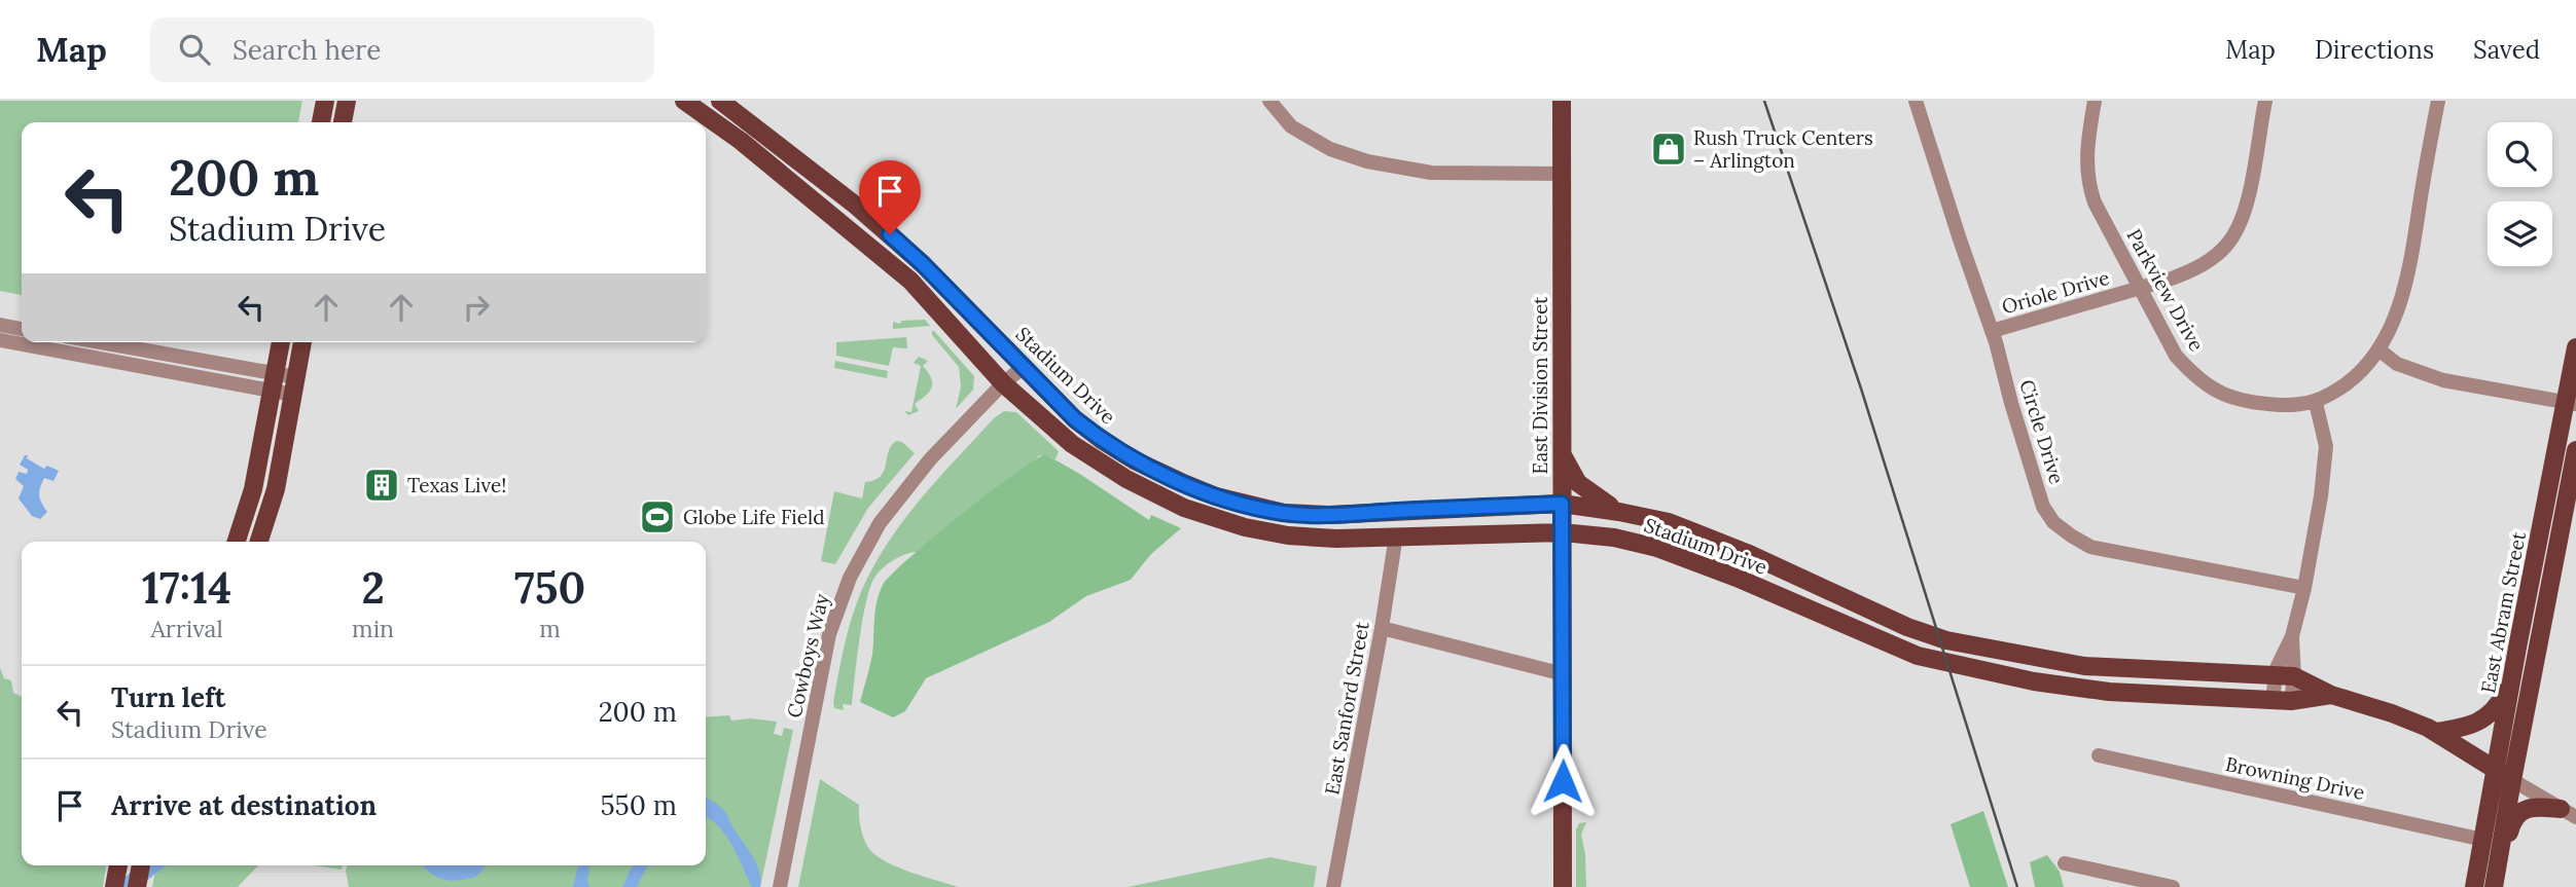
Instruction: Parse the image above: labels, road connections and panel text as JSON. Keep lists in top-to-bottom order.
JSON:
{
  "streets": {
    "main road": ["Stadium Drive", "East Division Street", "East Abram Street"],
    "street": [
      "Parkview Drive",
      "Oriole Drive",
      "Circle Drive",
      "Cowboys Way",
      "East Sanford Street",
      "Browning Drive"
    ]
  },
  "crossings": [
    ["Parkview Drive", "Oriole Drive"],
    ["Oriole Drive", "Circle Drive"],
    ["Stadium Drive", "East Division Street"],
    ["Stadium Drive", "East Abram Street"],
    ["Stadium Drive", "Cowboys Way"],
    ["Stadium Drive", "East Sanford Street"],
    ["East Abram Street", "Browning Drive"]
  ],
  "places": {
    "shop": ["Rush Truck Centers – Arlington"],
    "building": ["Texas Live!"],
    "sports": ["Globe Life Field"]
  },
  "page": {
    "header": "Map",
    "search": "Search here",
    "nav": ["Map", "Directions", "Saved"],
    "turn": ["200 m", "Stadium Drive"],
    "eta": [
      "17:14",
      "Arrival",
      "2",
      "min",
      "750",
      "m"
    ],
    "list": [
      {
        "name": "Turn left",
        "note": "Stadium Drive",
        "value": "200 m"
      },
      {
        "name": "Arrive at destination",
        "value": "550 m"
      }
    ]
  }
}
